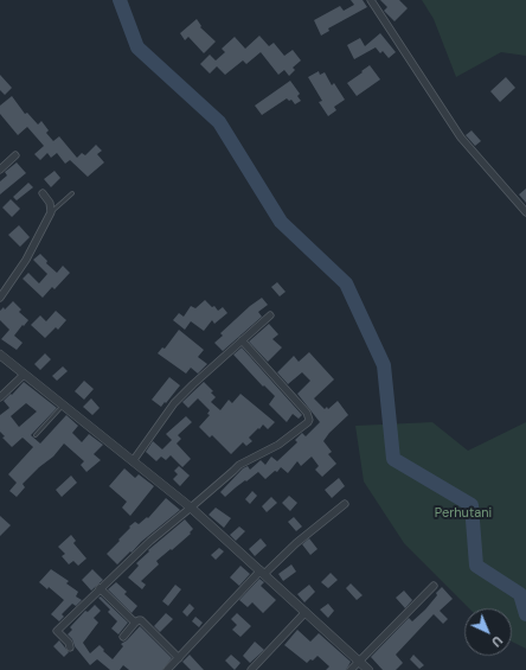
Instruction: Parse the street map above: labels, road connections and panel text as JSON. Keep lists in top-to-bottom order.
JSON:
{
  "parks": ["Perhutani"],
  "north": "bottom right"
}
